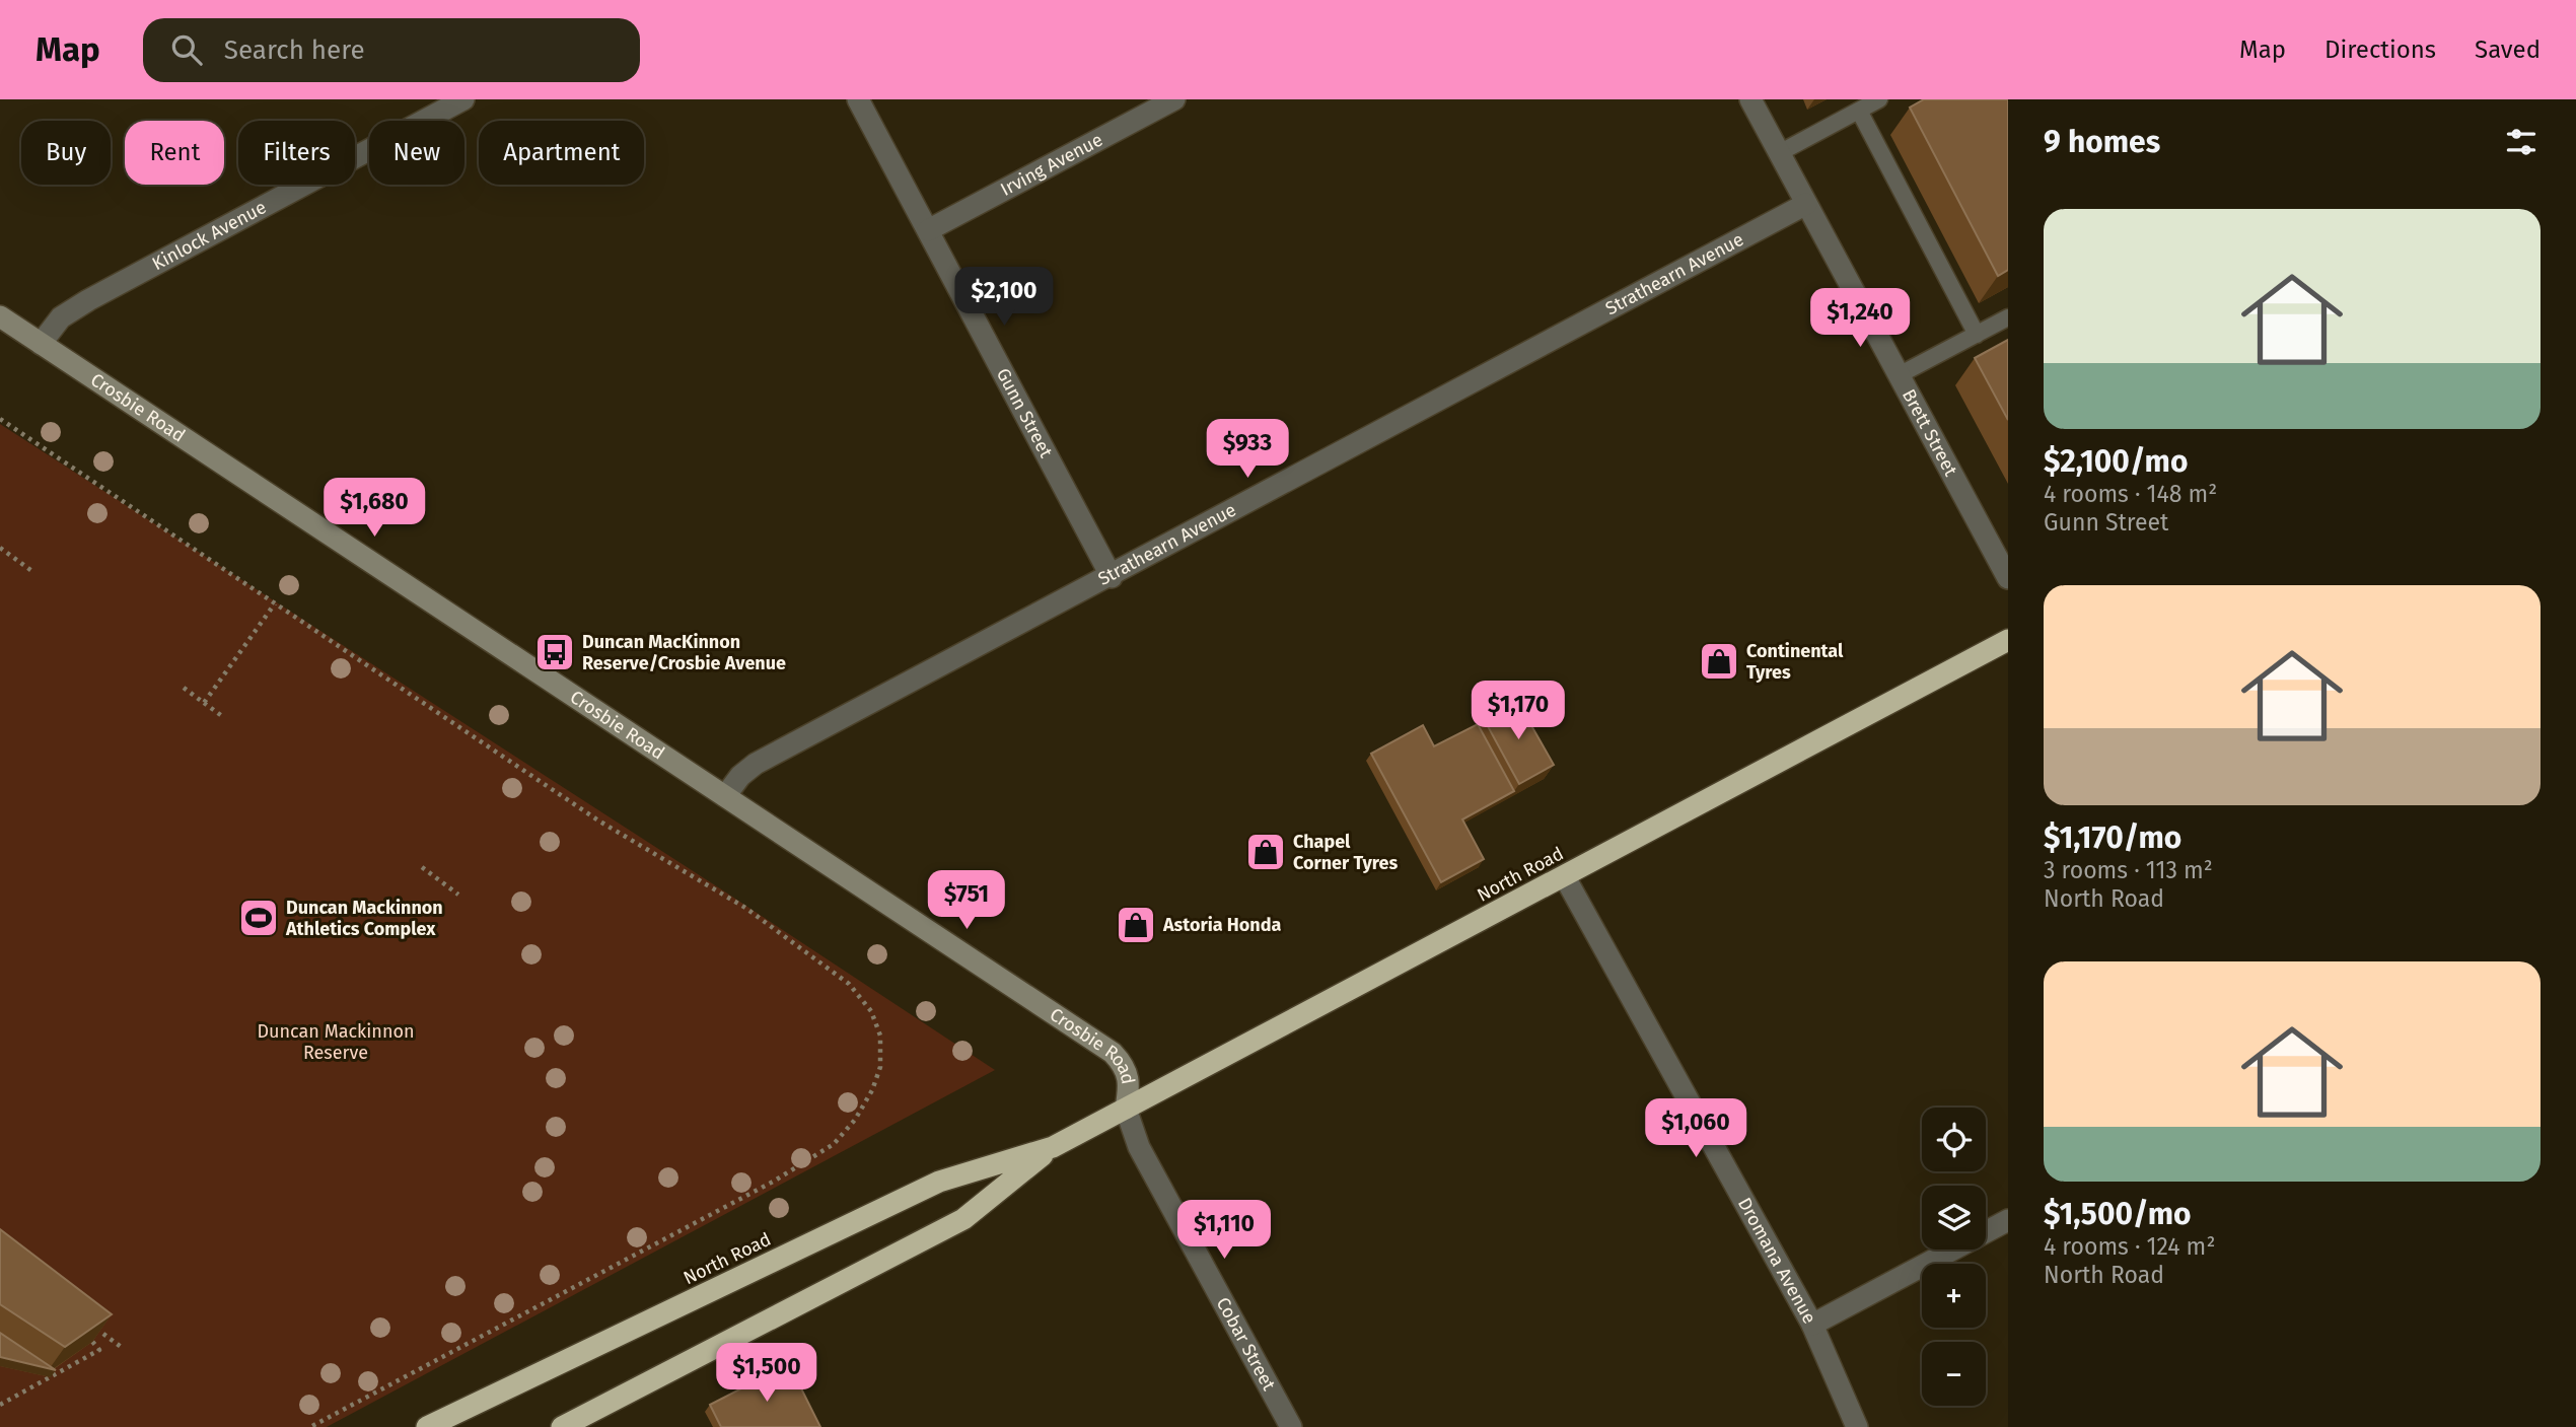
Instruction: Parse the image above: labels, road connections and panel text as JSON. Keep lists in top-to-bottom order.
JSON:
{
  "streets": {
    "highway": ["North Road"],
    "street": [
      "Irving Avenue",
      "Kinlock Avenue",
      "Strathearn Avenue",
      "Crosbie Road",
      "Gunn Street",
      "Brett Street",
      "Dromana Avenue",
      "Cobar Street"
    ]
  },
  "crossings": [
    ["Irving Avenue", "Gunn Street"],
    ["Kinlock Avenue", "Crosbie Road"],
    ["Strathearn Avenue", "Crosbie Road"],
    ["Strathearn Avenue", "Gunn Street"],
    ["Strathearn Avenue", "Brett Street"],
    ["Crosbie Road", "North Road"],
    ["Crosbie Road", "Cobar Street"],
    ["North Road", "Dromana Avenue"],
    ["North Road", "Cobar Street"]
  ],
  "parks": ["Duncan Mackinnon Reserve"],
  "places": {
    "bus stop": ["Duncan MacKinnon Reserve/Crosbie Avenue"],
    "shop": ["Continental Tyres", "Chapel Corner Tyres", "Astoria Honda"],
    "sports": ["Duncan Mackinnon Athletics Complex"]
  },
  "page": {
    "header": "Map",
    "search": "Search here",
    "nav": ["Map", "Directions", "Saved"],
    "heading": "9 homes",
    "chip": [
      "Buy",
      "Rent",
      "Filters",
      "New",
      "Apartment"
    ],
    "list": [
      {
        "name": "$2,100/mo",
        "note": "4 rooms · 148 m² · Gunn Street"
      },
      {
        "name": "$1,170/mo",
        "note": "3 rooms · 113 m² · North Road"
      },
      {
        "name": "$1,500/mo",
        "note": "4 rooms · 124 m² · North Road"
      }
    ],
    "price": [
      "$2,100",
      "$1,240",
      "$933",
      "$1,680",
      "$1,170",
      "$751",
      "$1,060",
      "$1,110",
      "$1,500"
    ],
    "map_buttons": ["+", "−"]
  }
}
